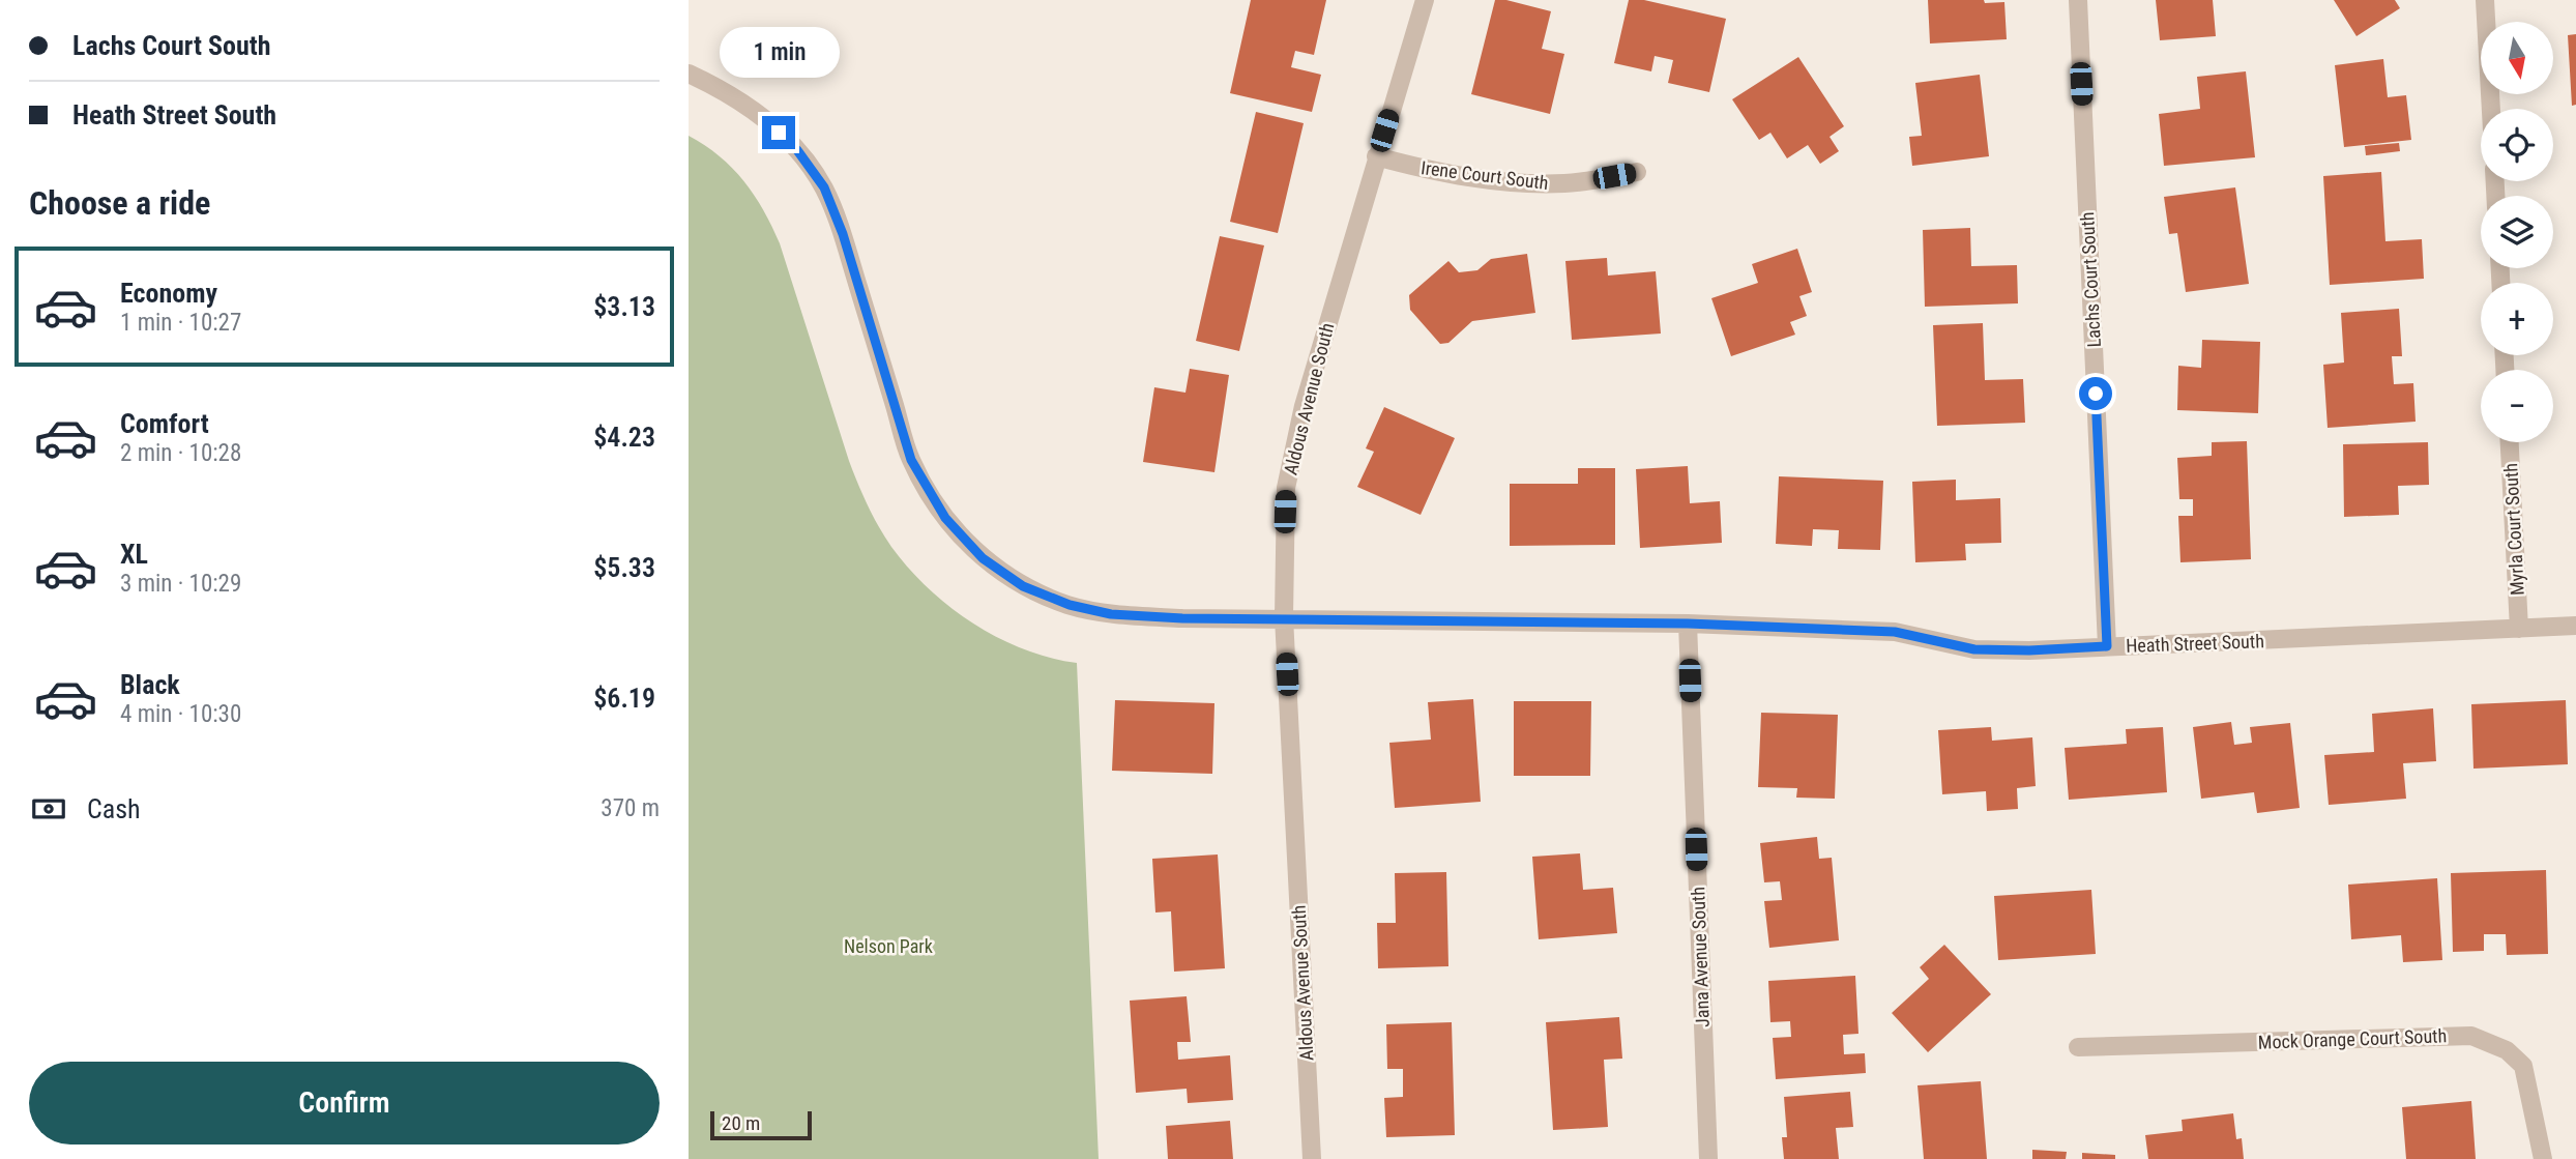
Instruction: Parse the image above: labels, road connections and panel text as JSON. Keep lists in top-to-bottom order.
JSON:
{
  "streets": {
    "street": [
      "Irene Court South",
      "Lachs Court South",
      "Aldous Avenue South",
      "Myrla Court South",
      "Heath Street South",
      "Jana Avenue South",
      "Mock Orange Court South"
    ]
  },
  "crossings": [
    ["Irene Court South", "Aldous Avenue South"],
    ["Lachs Court South", "Heath Street South"],
    ["Aldous Avenue South", "Heath Street South"],
    ["Myrla Court South", "Heath Street South"],
    ["Heath Street South", "Jana Avenue South"]
  ],
  "parks": ["Nelson Park"],
  "scale_bar": "20 m",
  "north": "bottom",
  "page": {
    "banner": ["Lachs Court South", "Heath Street South"],
    "map_buttons": ["+", "−"],
    "bubble": "1 min",
    "heading": "Choose a ride",
    "list": [
      {
        "name": "Economy",
        "note": "1 min · 10:27",
        "value": "$3.13"
      },
      {
        "name": "Comfort",
        "note": "2 min · 10:28",
        "value": "$4.23"
      },
      {
        "name": "XL",
        "note": "3 min · 10:29",
        "value": "$5.33"
      },
      {
        "name": "Black",
        "note": "4 min · 10:30",
        "value": "$6.19"
      }
    ],
    "pay": ["Cash", "370 m"],
    "buttons": "Confirm",
    "scale": "20 m"
  }
}
